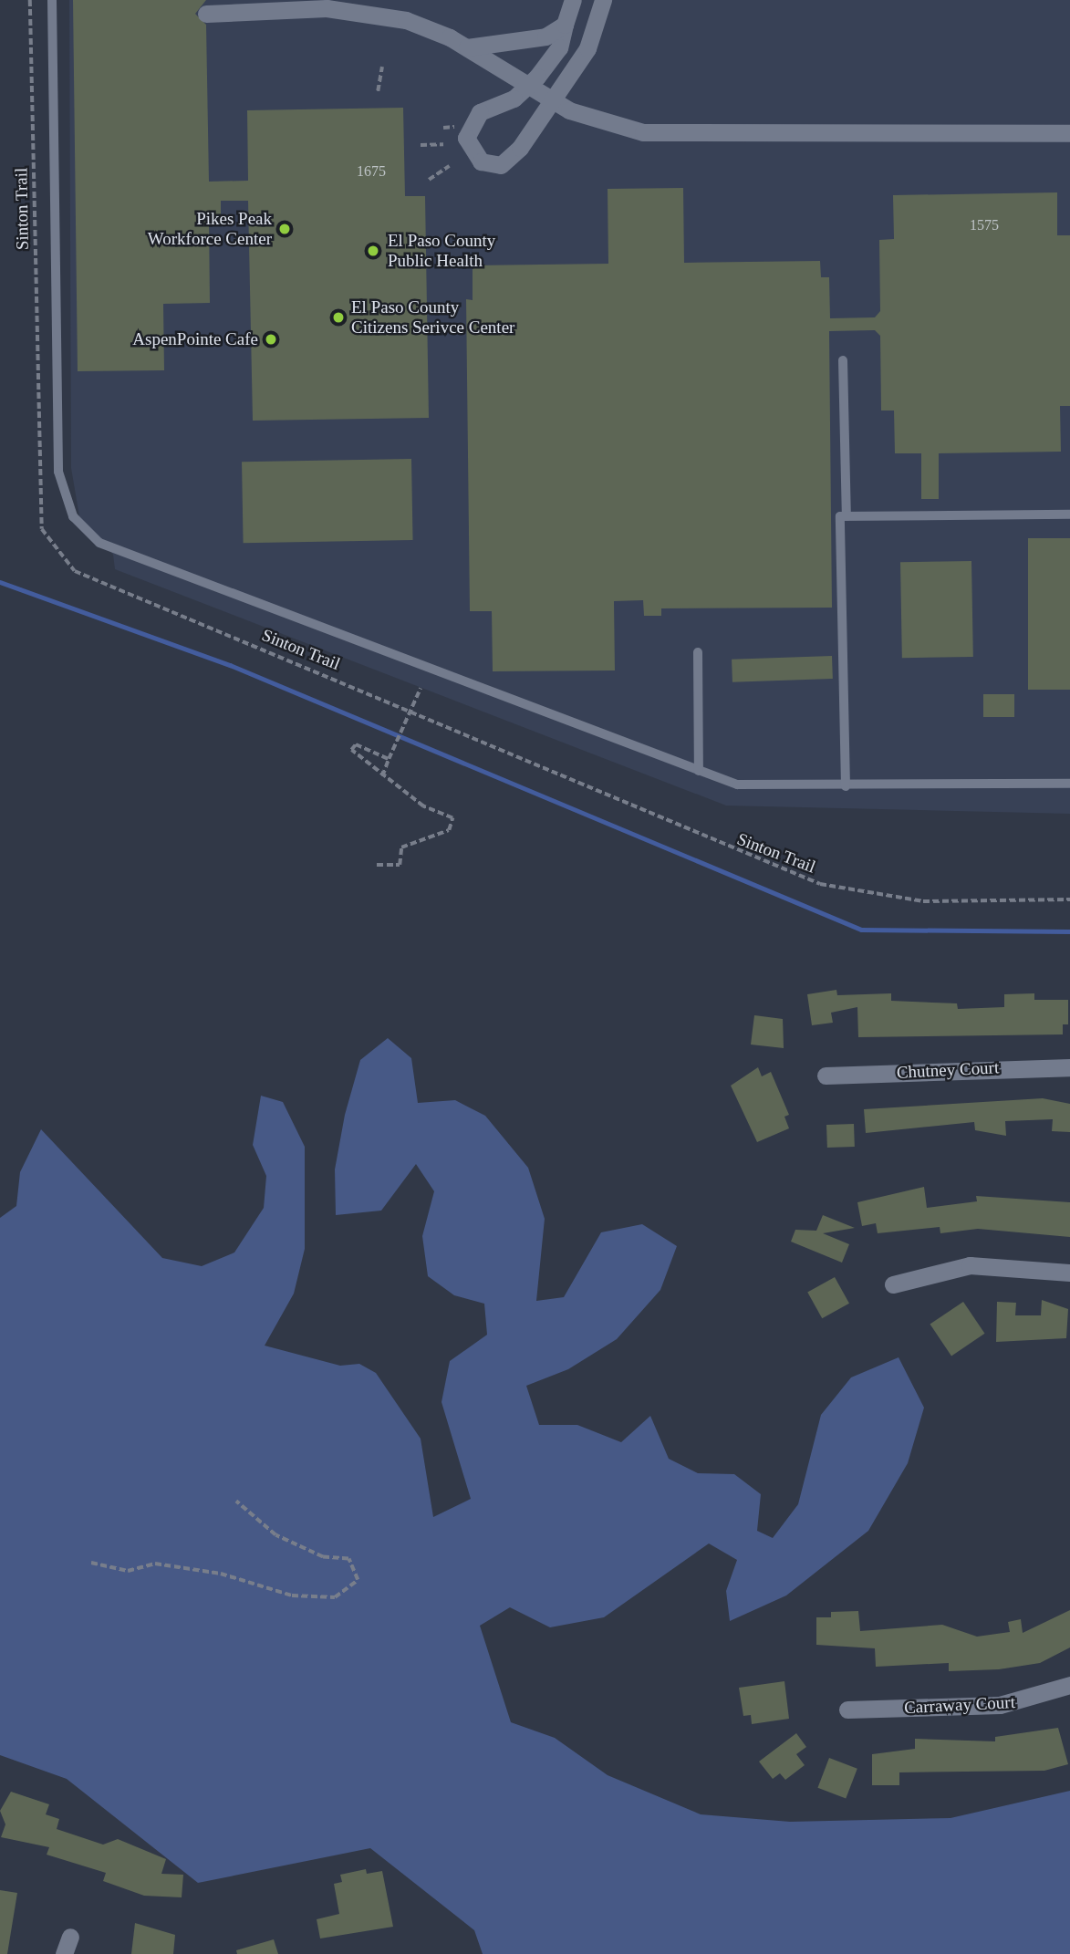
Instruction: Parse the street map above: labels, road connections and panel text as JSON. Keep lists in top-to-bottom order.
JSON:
{
  "streets": {
    "street": ["Chutney Court", "Carraway Court"],
    "path": ["Sinton Trail"]
  },
  "places": [
    "Pikes Peak Workforce Center",
    "El Paso County Public Health",
    "El Paso County Citizens Serivce Center",
    "AspenPointe Cafe"
  ],
  "house_numbers": ["1675", "1575"]
}
